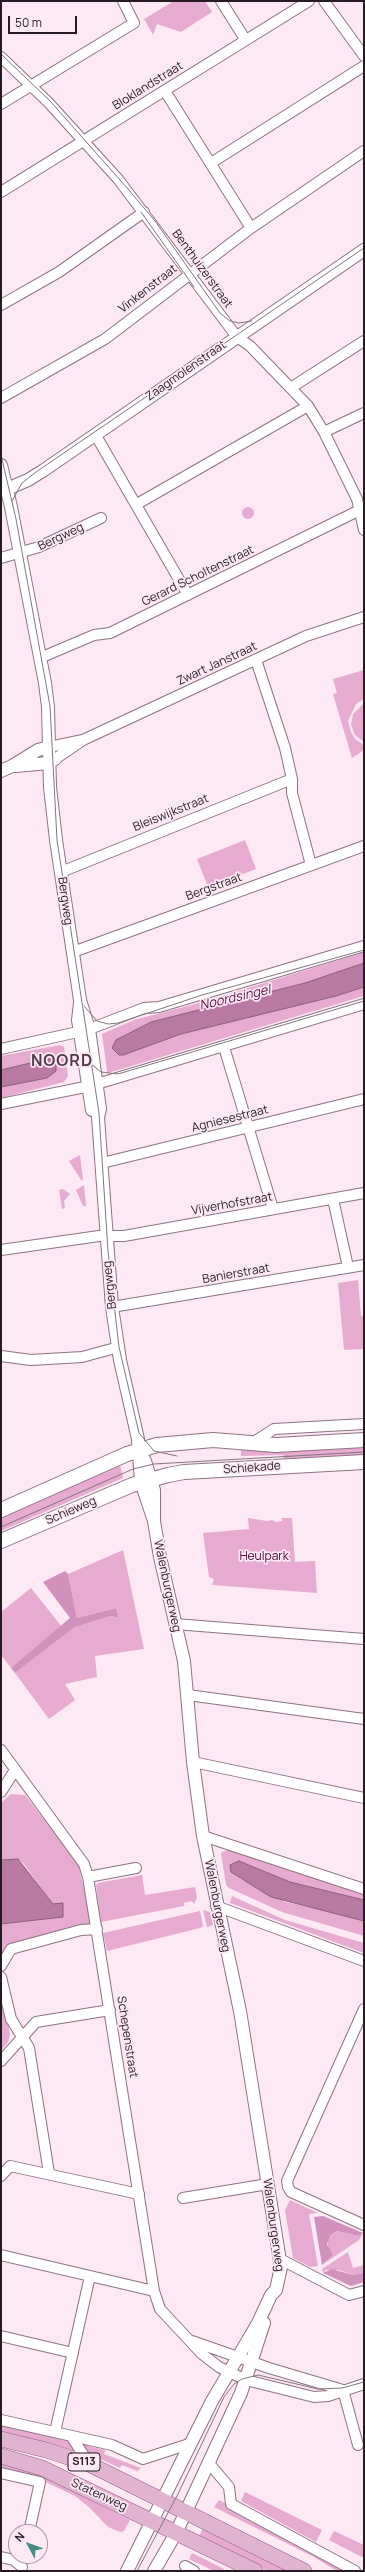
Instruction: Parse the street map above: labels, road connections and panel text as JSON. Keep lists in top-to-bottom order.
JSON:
{
  "streets": {
    "main road": [
      "Schiekade",
      "Schieweg",
      "S113",
      "Statenweg"
    ],
    "street": [
      "Bloklandstraat",
      "Benthuizerstraat",
      "Vinkenstraat",
      "Zaagmolenstraat",
      "Bergweg",
      "Gerard Scholtenstraat",
      "Zwart Janstraat",
      "Bleiswijkstraat",
      "Bergstraat",
      "Agniesestraat",
      "Vijverhofstraat",
      "Banierstraat",
      "Walenburgerweg",
      "Schepenstraat"
    ]
  },
  "crossings": [
    ["Bloklandstraat", "Benthuizerstraat"],
    ["Benthuizerstraat", "Vinkenstraat"],
    ["Benthuizerstraat", "Zaagmolenstraat"],
    ["Benthuizerstraat", "Gerard Scholtenstraat"],
    ["Zaagmolenstraat", "Bergweg"],
    ["Bergweg", "Gerard Scholtenstraat"],
    ["Bergweg", "Zwart Janstraat"],
    ["Bergweg", "Bleiswijkstraat"],
    ["Bergweg", "Bergstraat"],
    ["Bergweg", "Agniesestraat"],
    ["Bergweg", "Vijverhofstraat"],
    ["Bergweg", "Banierstraat"],
    ["Bergweg", "Schiekade"],
    ["Bergweg", "Schieweg"],
    ["Bergweg", "Walenburgerweg"],
    ["Schiekade", "Schieweg"],
    ["Schiekade", "Walenburgerweg"],
    ["Schieweg", "Walenburgerweg"],
    ["Walenburgerweg", "Schepenstraat"],
    ["Walenburgerweg", "S113"],
    ["Walenburgerweg", "Statenweg"],
    ["S113", "Statenweg"]
  ],
  "districts": ["NOORD"],
  "water": ["Noordsingel"],
  "parks": ["Heulpark"],
  "scale_bar": "50 m",
  "north": "top left"
}
